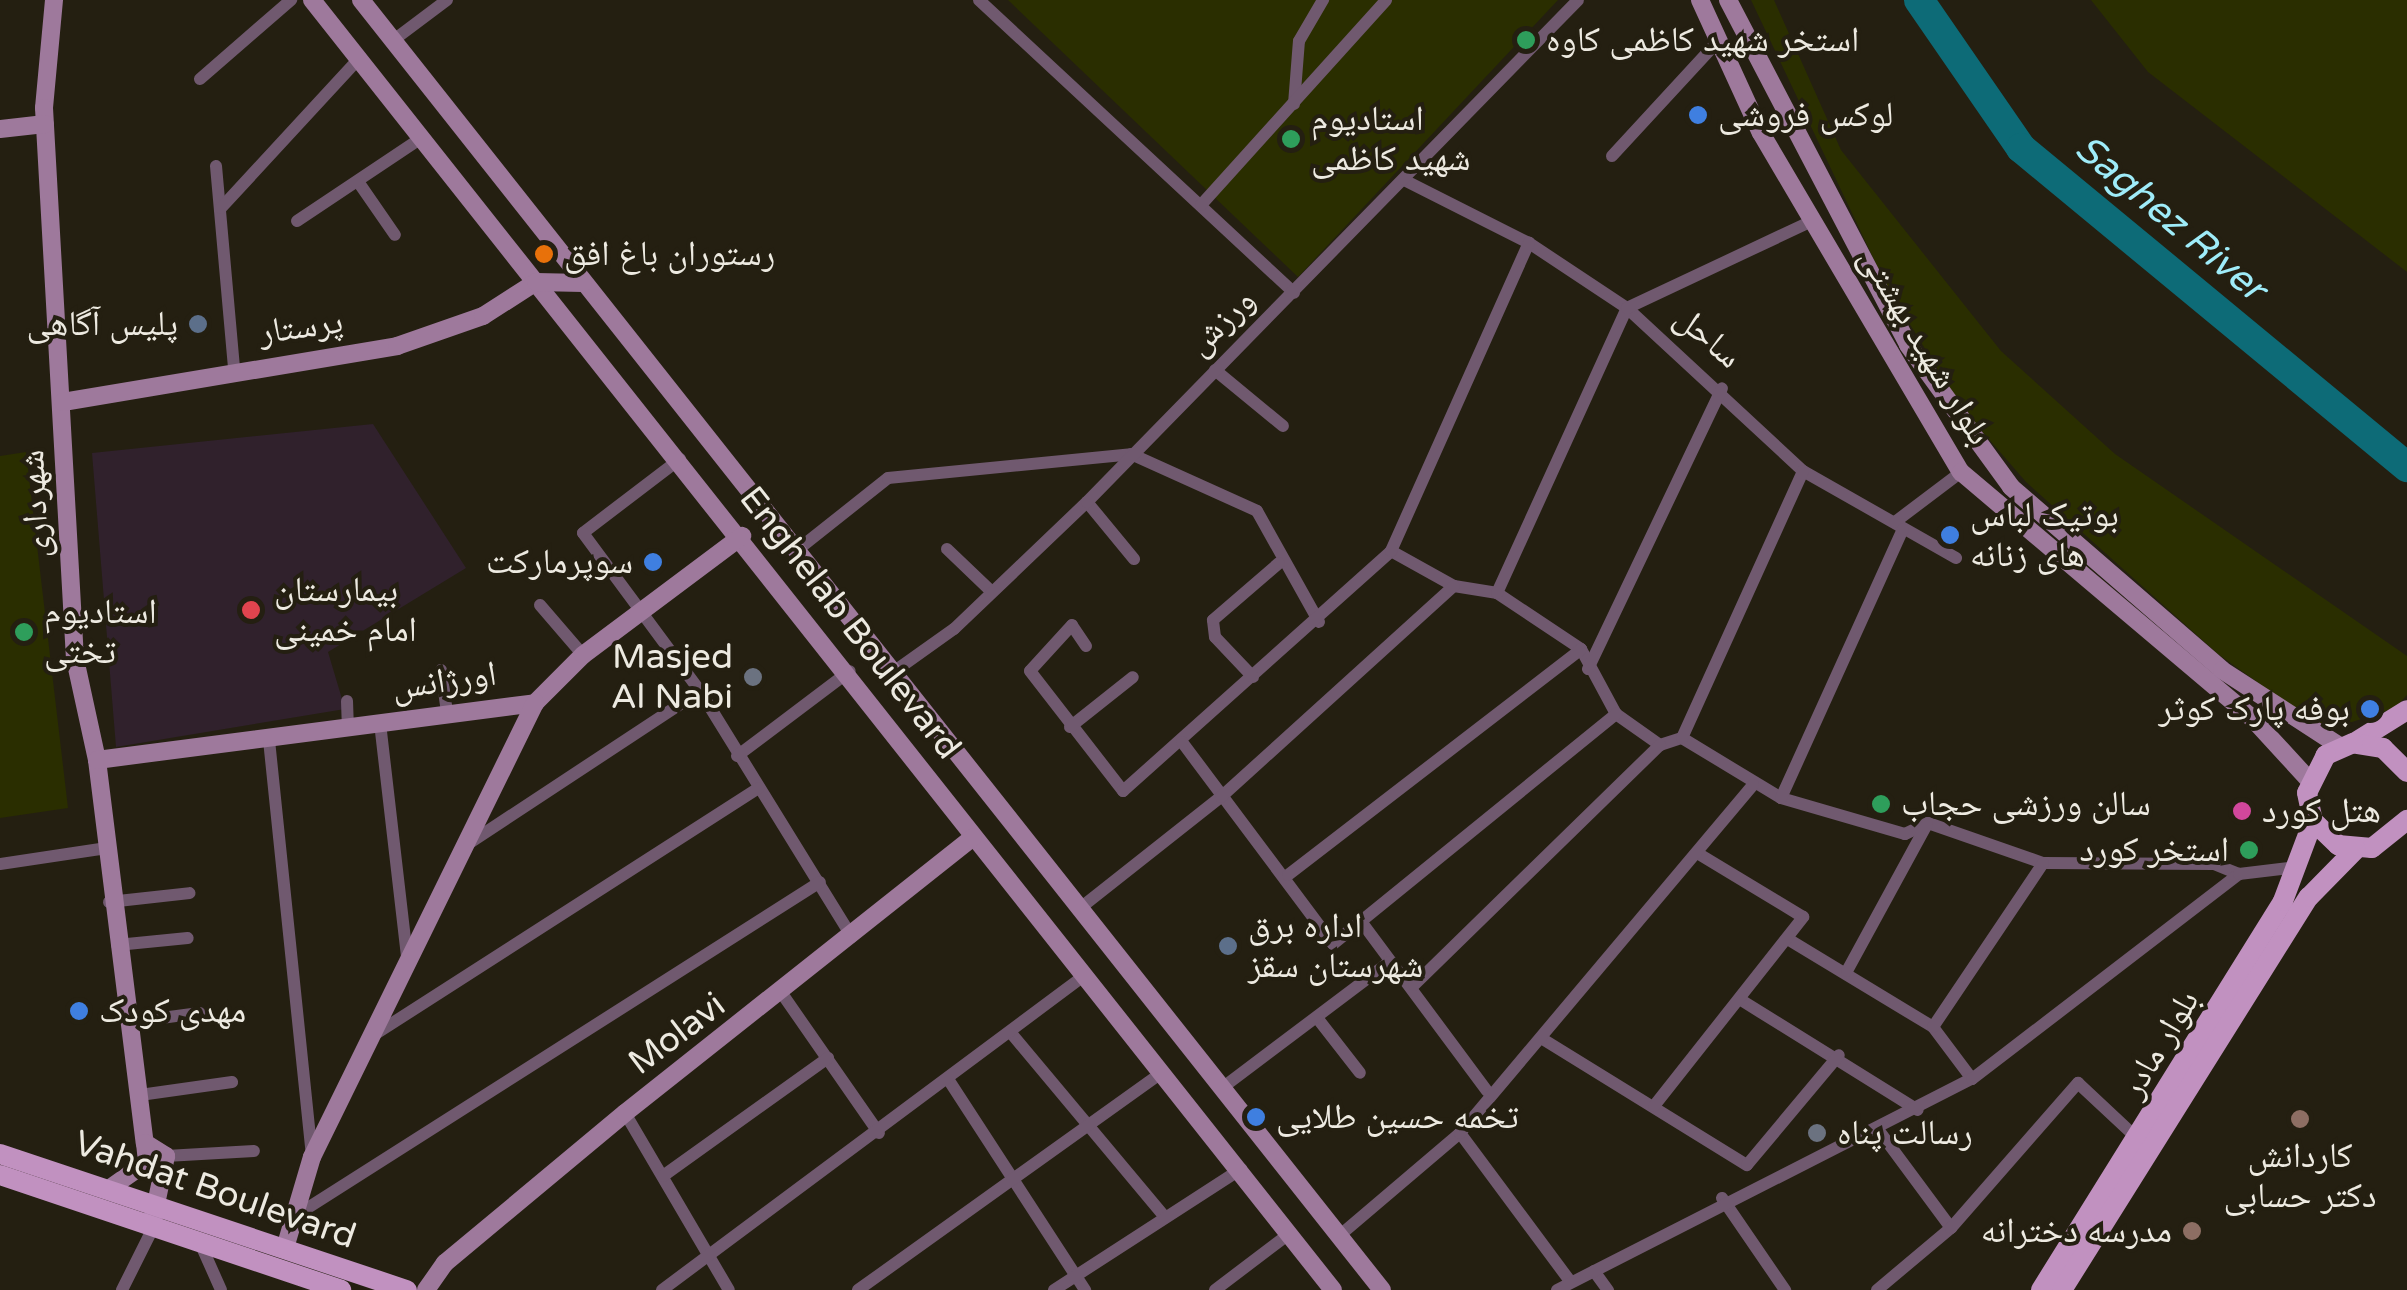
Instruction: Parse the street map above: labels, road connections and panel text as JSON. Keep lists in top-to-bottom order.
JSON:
{
  "streets": {
    "main road": [
      "پرستار",
      "بلوار شهید بهشتی",
      "شهرداری",
      "Enghelab Boulevard",
      "اورژانس",
      "Molavi",
      "بلوار مادر",
      "Vahdat Boulevard"
    ],
    "street": ["ورزش", "ساحل"]
  },
  "crossings": [
    ["ورزش", "ساحل"],
    ["ورزش", "Enghelab Boulevard"],
    ["پرستار", "شهرداری"],
    ["پرستار", "Enghelab Boulevard"],
    ["بلوار شهید بهشتی", "بلوار مادر"],
    ["شهرداری", "اورژانس"],
    ["Enghelab Boulevard", "اورژانس"],
    ["Enghelab Boulevard", "Molavi"]
  ],
  "water": ["Saghez River"],
  "places": [
    "استخر شهید کاظمی کاوه",
    "لوکس فروشی",
    "استادیوم شهید کاظمی",
    "رستوران باغ افق",
    "پلیس آگاهی",
    "بوتیک لباس های زنانه",
    "سوپرمارکت",
    "بیمارستان امام خمینی",
    "استادیوم تختی",
    "Masjed Al Nabi",
    "بوفه پارک کوثر",
    "سالن ورزشی حجاب",
    "هتل کورد",
    "استخر کورد",
    "اداره برق شهرستان سقز",
    "مهدی کودک",
    "تخمه حسین طلایی",
    "کاردانش دکتر حسابی",
    "رسالت پناه",
    "مدرسه دخترانه"
  ]
}
